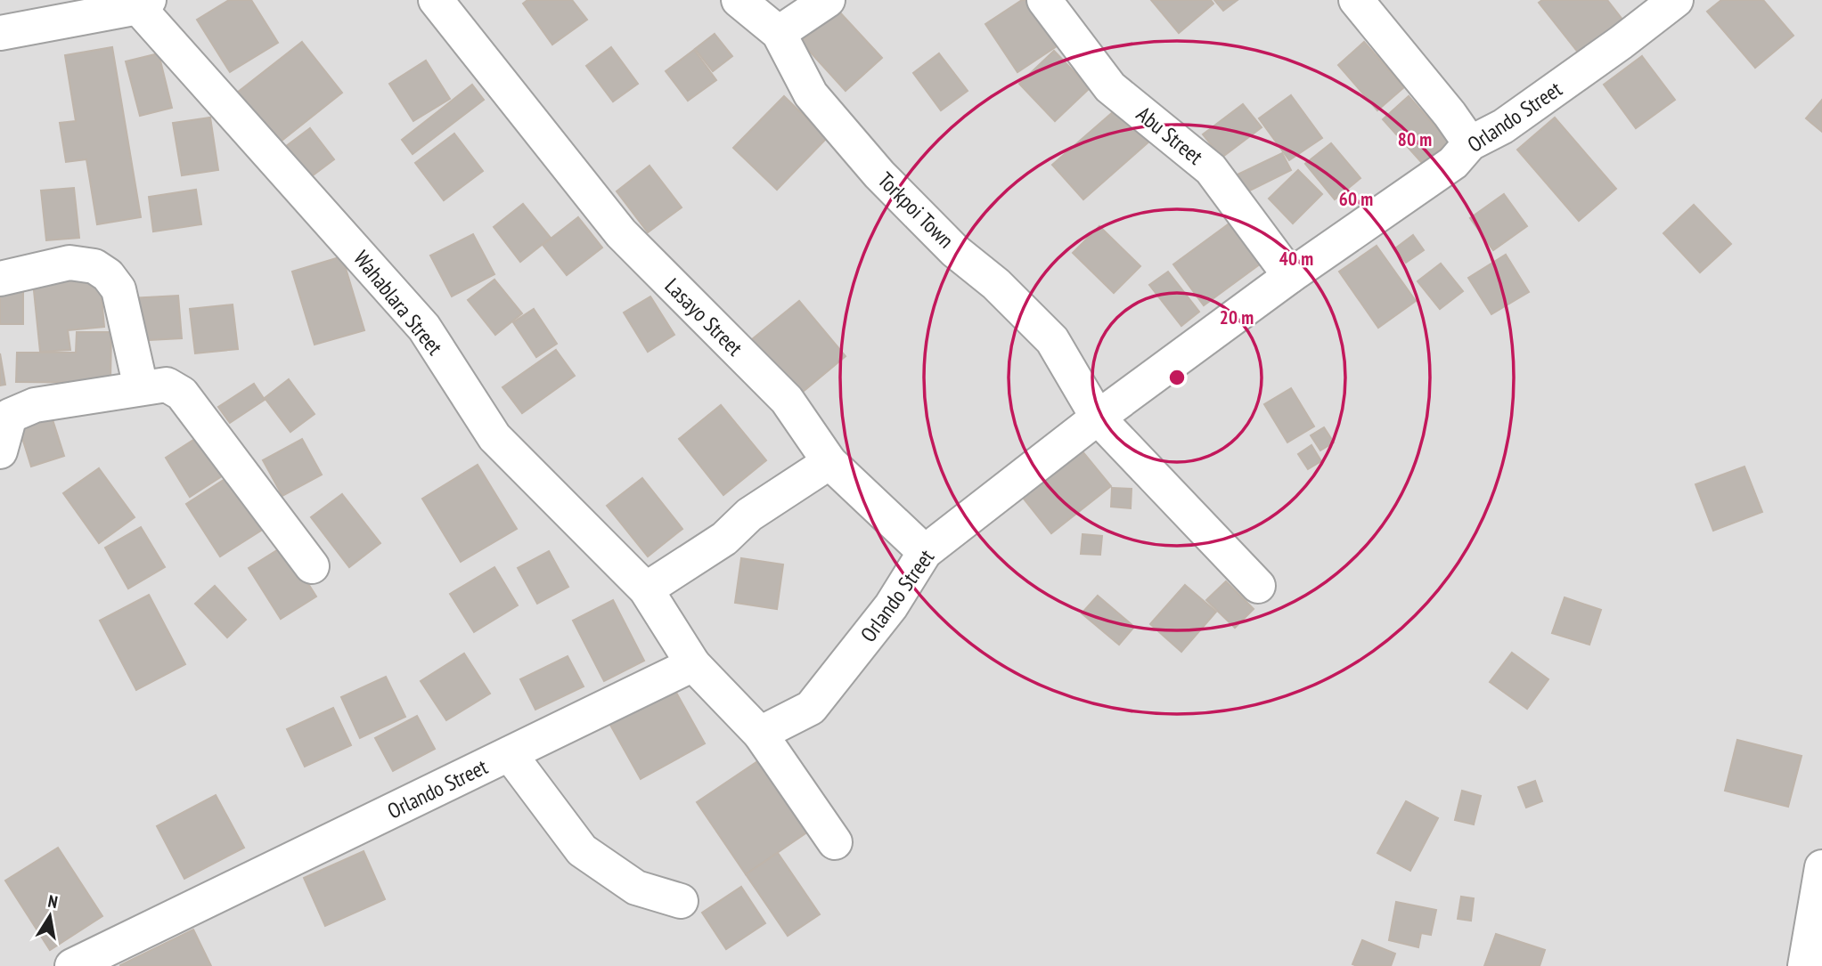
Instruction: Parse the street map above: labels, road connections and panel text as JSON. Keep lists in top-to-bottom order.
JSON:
{
  "streets": {
    "street": [
      "Orlando Street",
      "Abu Street",
      "Torkpoi Town",
      "Wahablara Street",
      "Lasayo Street"
    ]
  },
  "crossings": [
    ["Orlando Street", "Abu Street"],
    ["Orlando Street", "Torkpoi Town"],
    ["Orlando Street", "Wahablara Street"],
    ["Orlando Street", "Lasayo Street"]
  ],
  "north": "top",
  "rings": [
    "80 m",
    "60 m",
    "40 m",
    "20 m"
  ]
}
